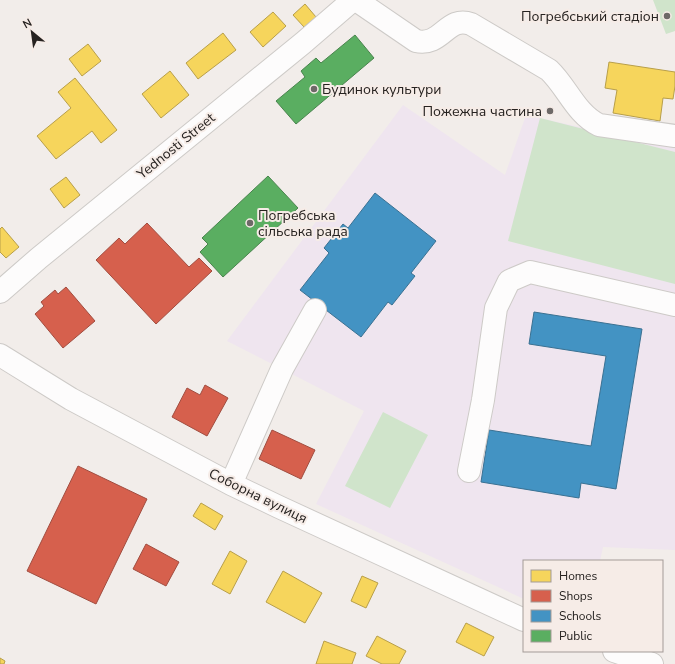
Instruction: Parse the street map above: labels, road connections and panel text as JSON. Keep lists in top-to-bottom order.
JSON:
{
  "streets": {
    "street": ["Yednosti Street", "Соборна вулиця"]
  },
  "places": [
    "Погребський стадіон",
    "Будинок культури",
    "Пожежна частина",
    "Погребська сільська рада"
  ],
  "legend": [
    "Homes",
    "Shops",
    "Schools",
    "Public"
  ],
  "north": "top left"
}
